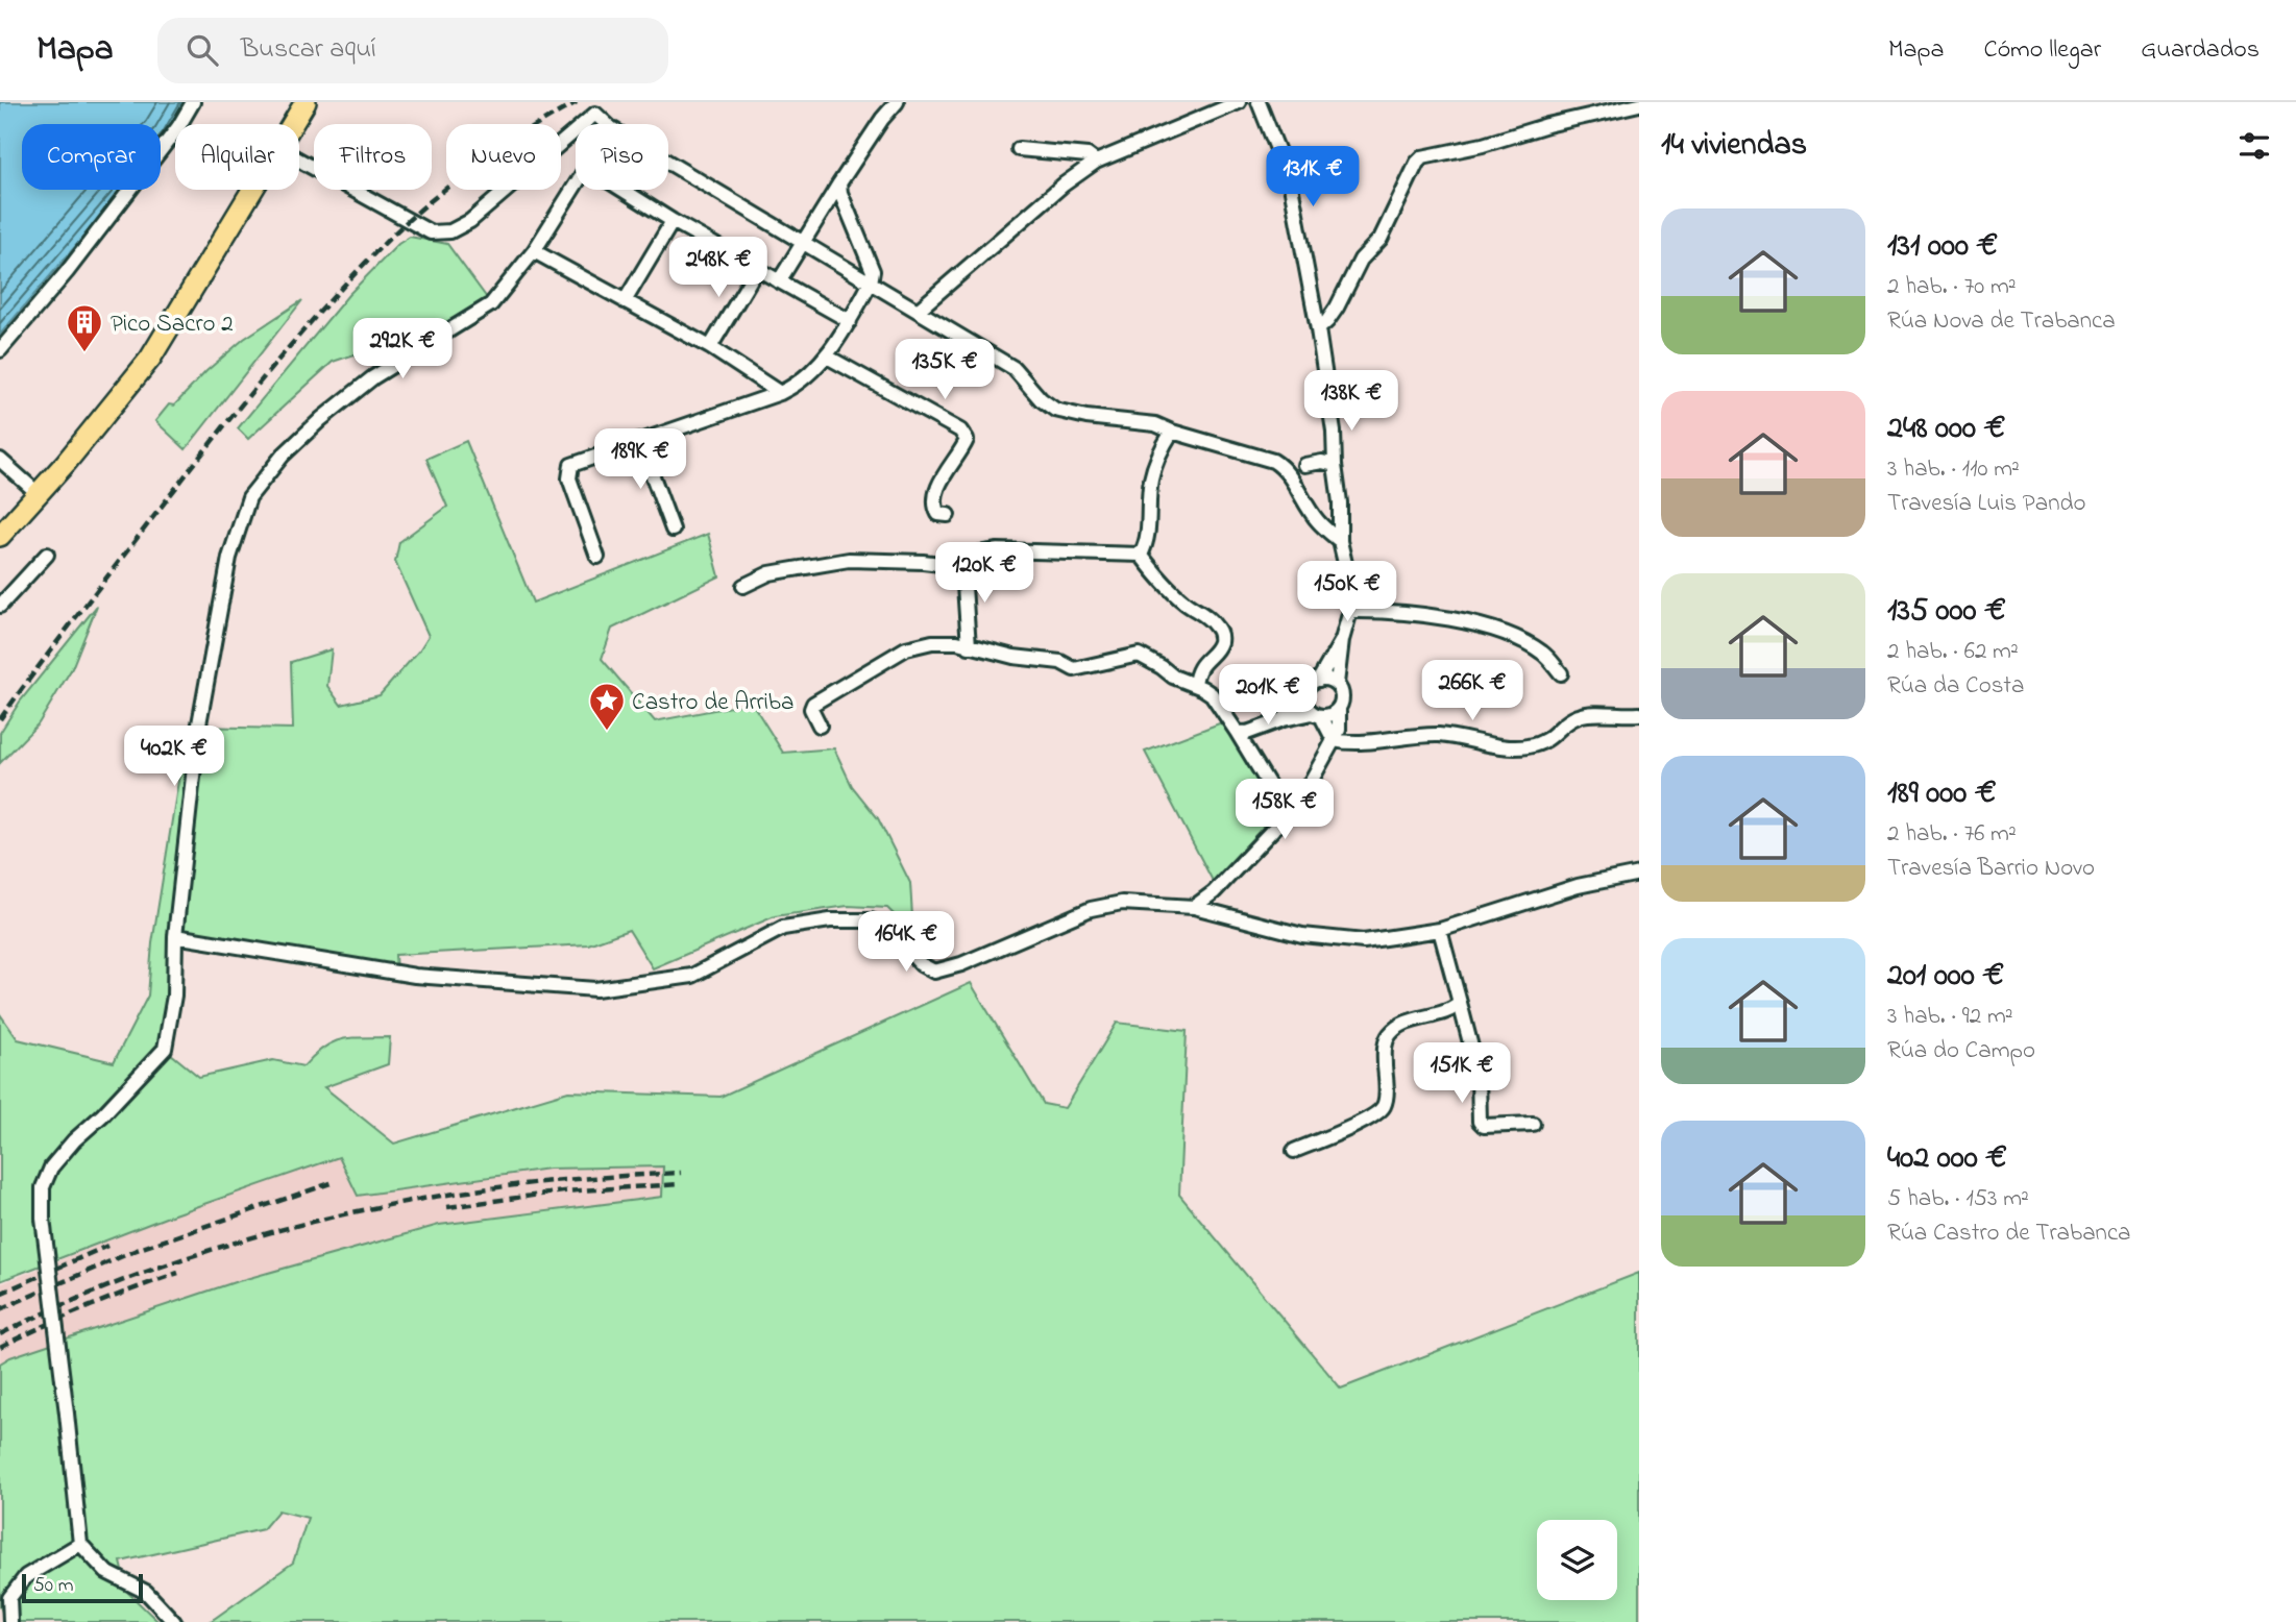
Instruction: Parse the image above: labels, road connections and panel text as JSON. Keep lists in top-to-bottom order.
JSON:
{
  "places": {
    "building": ["Pico Sacro 2"],
    "place": ["Castro de Arriba"]
  },
  "scale_bar": "50 m",
  "page": {
    "header": "Mapa",
    "search": "Buscar aquí",
    "nav": ["Mapa", "Cómo llegar", "Guardados"],
    "heading": "14 viviendas",
    "chip": [
      "Comprar",
      "Alquilar",
      "Filtros",
      "Nuevo",
      "Piso"
    ],
    "price": [
      "131K €",
      "248K €",
      "292K €",
      "135K €",
      "138K €",
      "189K €",
      "120K €",
      "150K €",
      "266K €",
      "201K €",
      "402K €",
      "158K €",
      "164K €",
      "151K €"
    ],
    "list": [
      {
        "name": "131 000 €",
        "note": "2 hab. · 70 m² · Rúa Nova de Trabanca"
      },
      {
        "name": "248 000 €",
        "note": "3 hab. · 110 m² · Travesía Luis Pando"
      },
      {
        "name": "135 000 €",
        "note": "2 hab. · 62 m² · Rúa da Costa"
      },
      {
        "name": "189 000 €",
        "note": "2 hab. · 76 m² · Travesía Barrio Novo"
      },
      {
        "name": "201 000 €",
        "note": "3 hab. · 92 m² · Rúa do Campo"
      },
      {
        "name": "402 000 €",
        "note": "5 hab. · 153 m² · Rúa Castro de Trabanca"
      }
    ],
    "scale": "50 m"
  }
}
